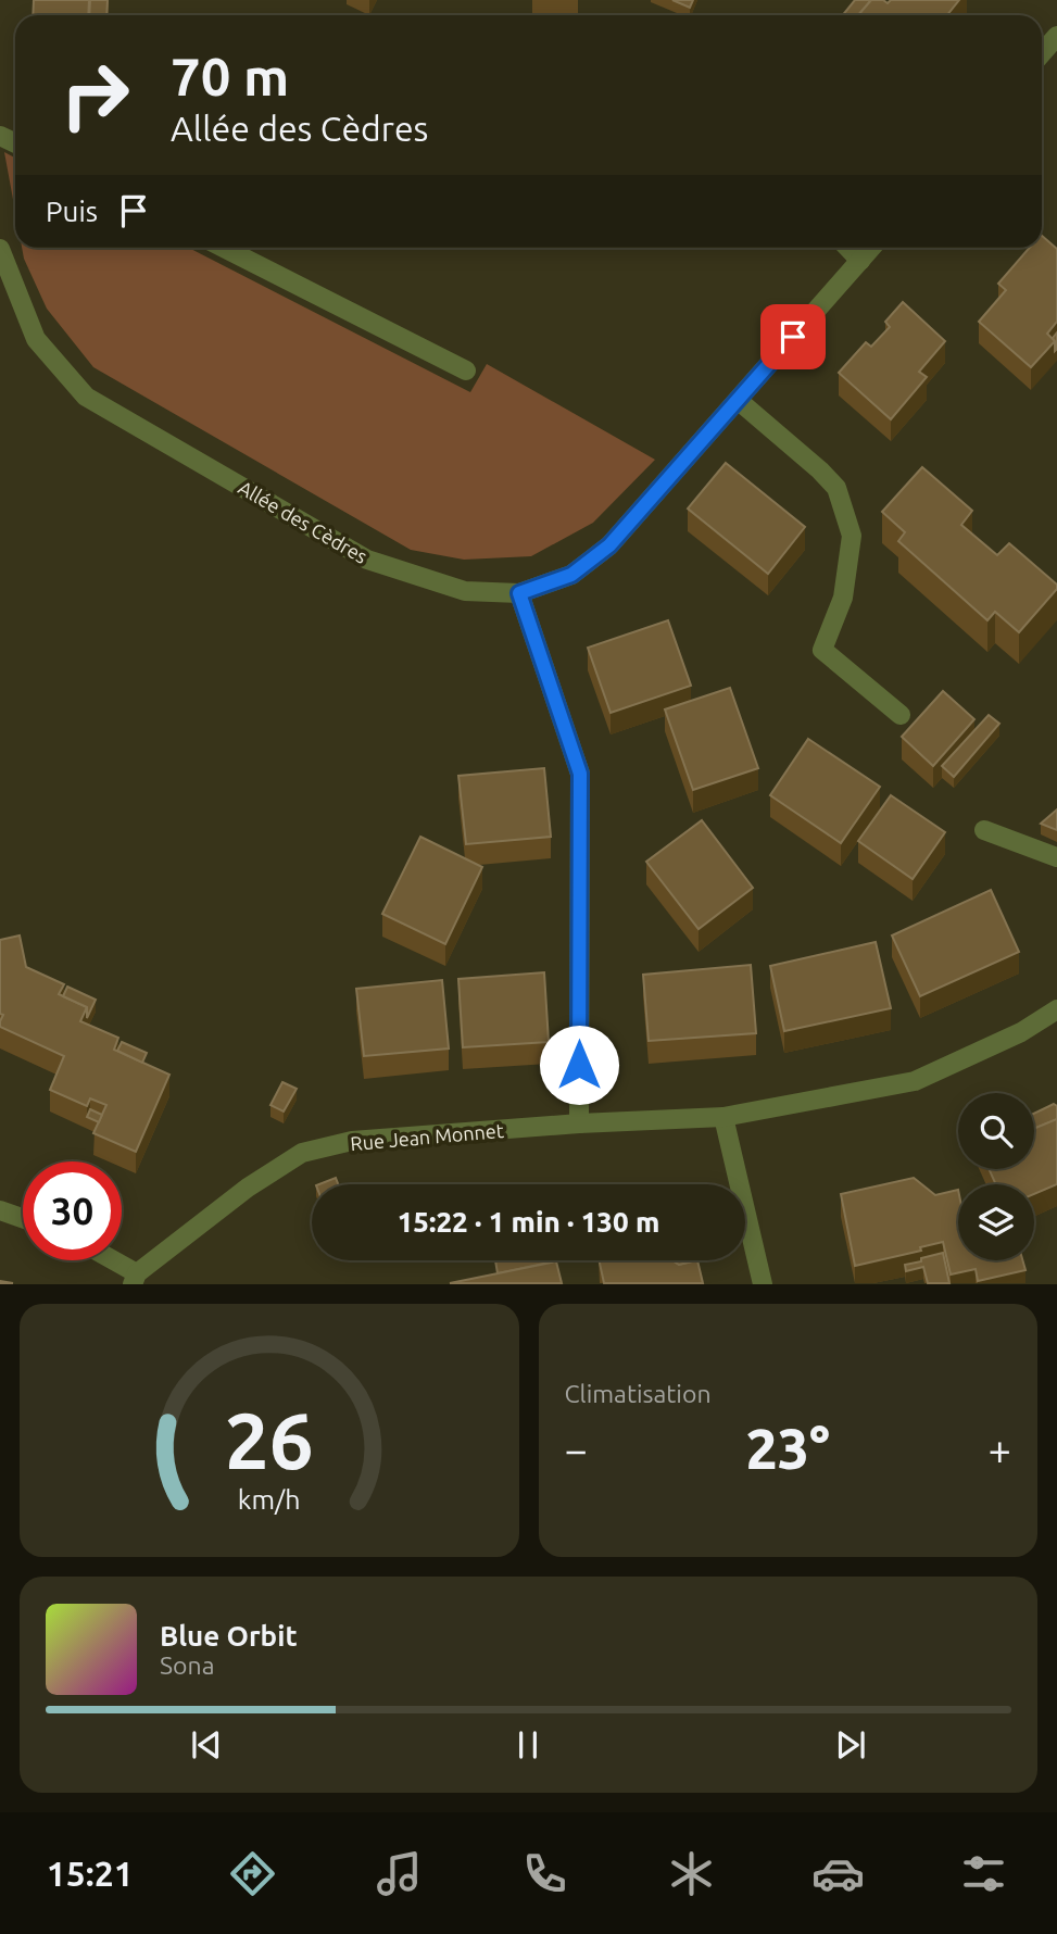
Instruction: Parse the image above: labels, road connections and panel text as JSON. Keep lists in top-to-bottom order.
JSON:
{
  "streets": {
    "street": ["Allée des Cèdres", "Rue Jean Monnet"]
  },
  "page": {
    "turn": ["70 m", "Allée des Cèdres"],
    "then": "Puis",
    "limit": "30",
    "trip": "15:22 · 1 min · 130 m",
    "tile": "Climatisation",
    "heat": ["−", "23°", "+"],
    "song": ["Blue Orbit", "Sona"],
    "tabs": "15:21",
    "gauge": ["26", "km/h"]
  }
}
